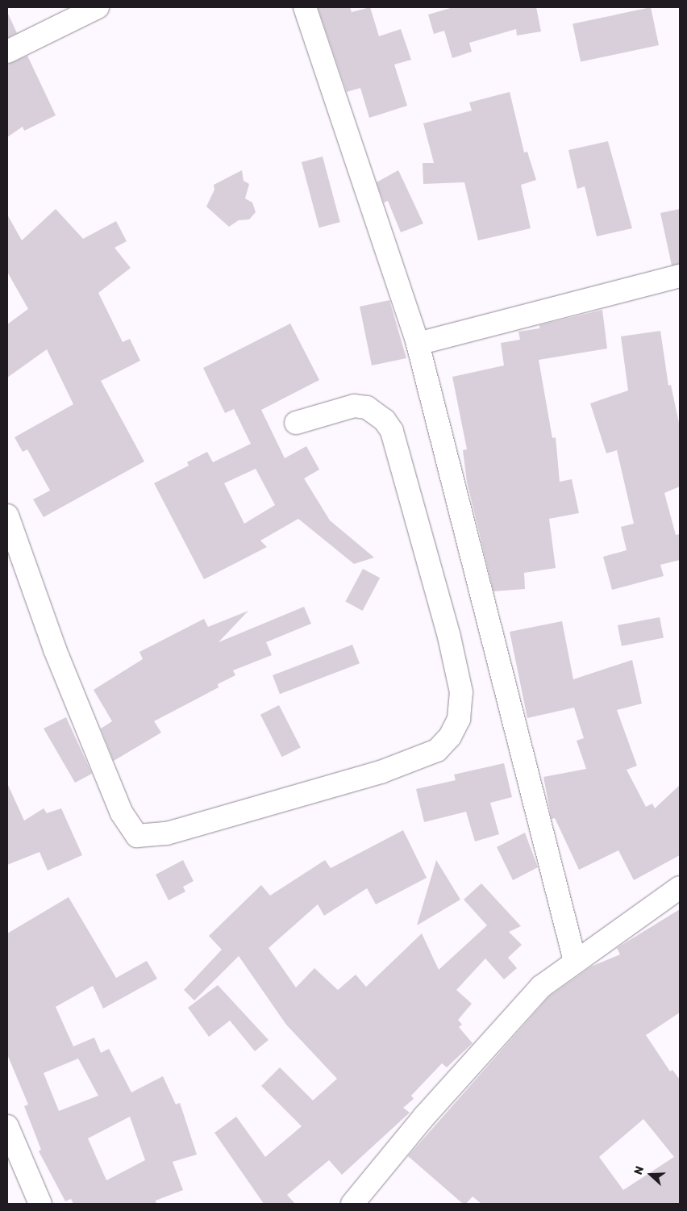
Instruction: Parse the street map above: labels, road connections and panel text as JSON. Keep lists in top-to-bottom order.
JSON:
{
  "north": "left"
}
